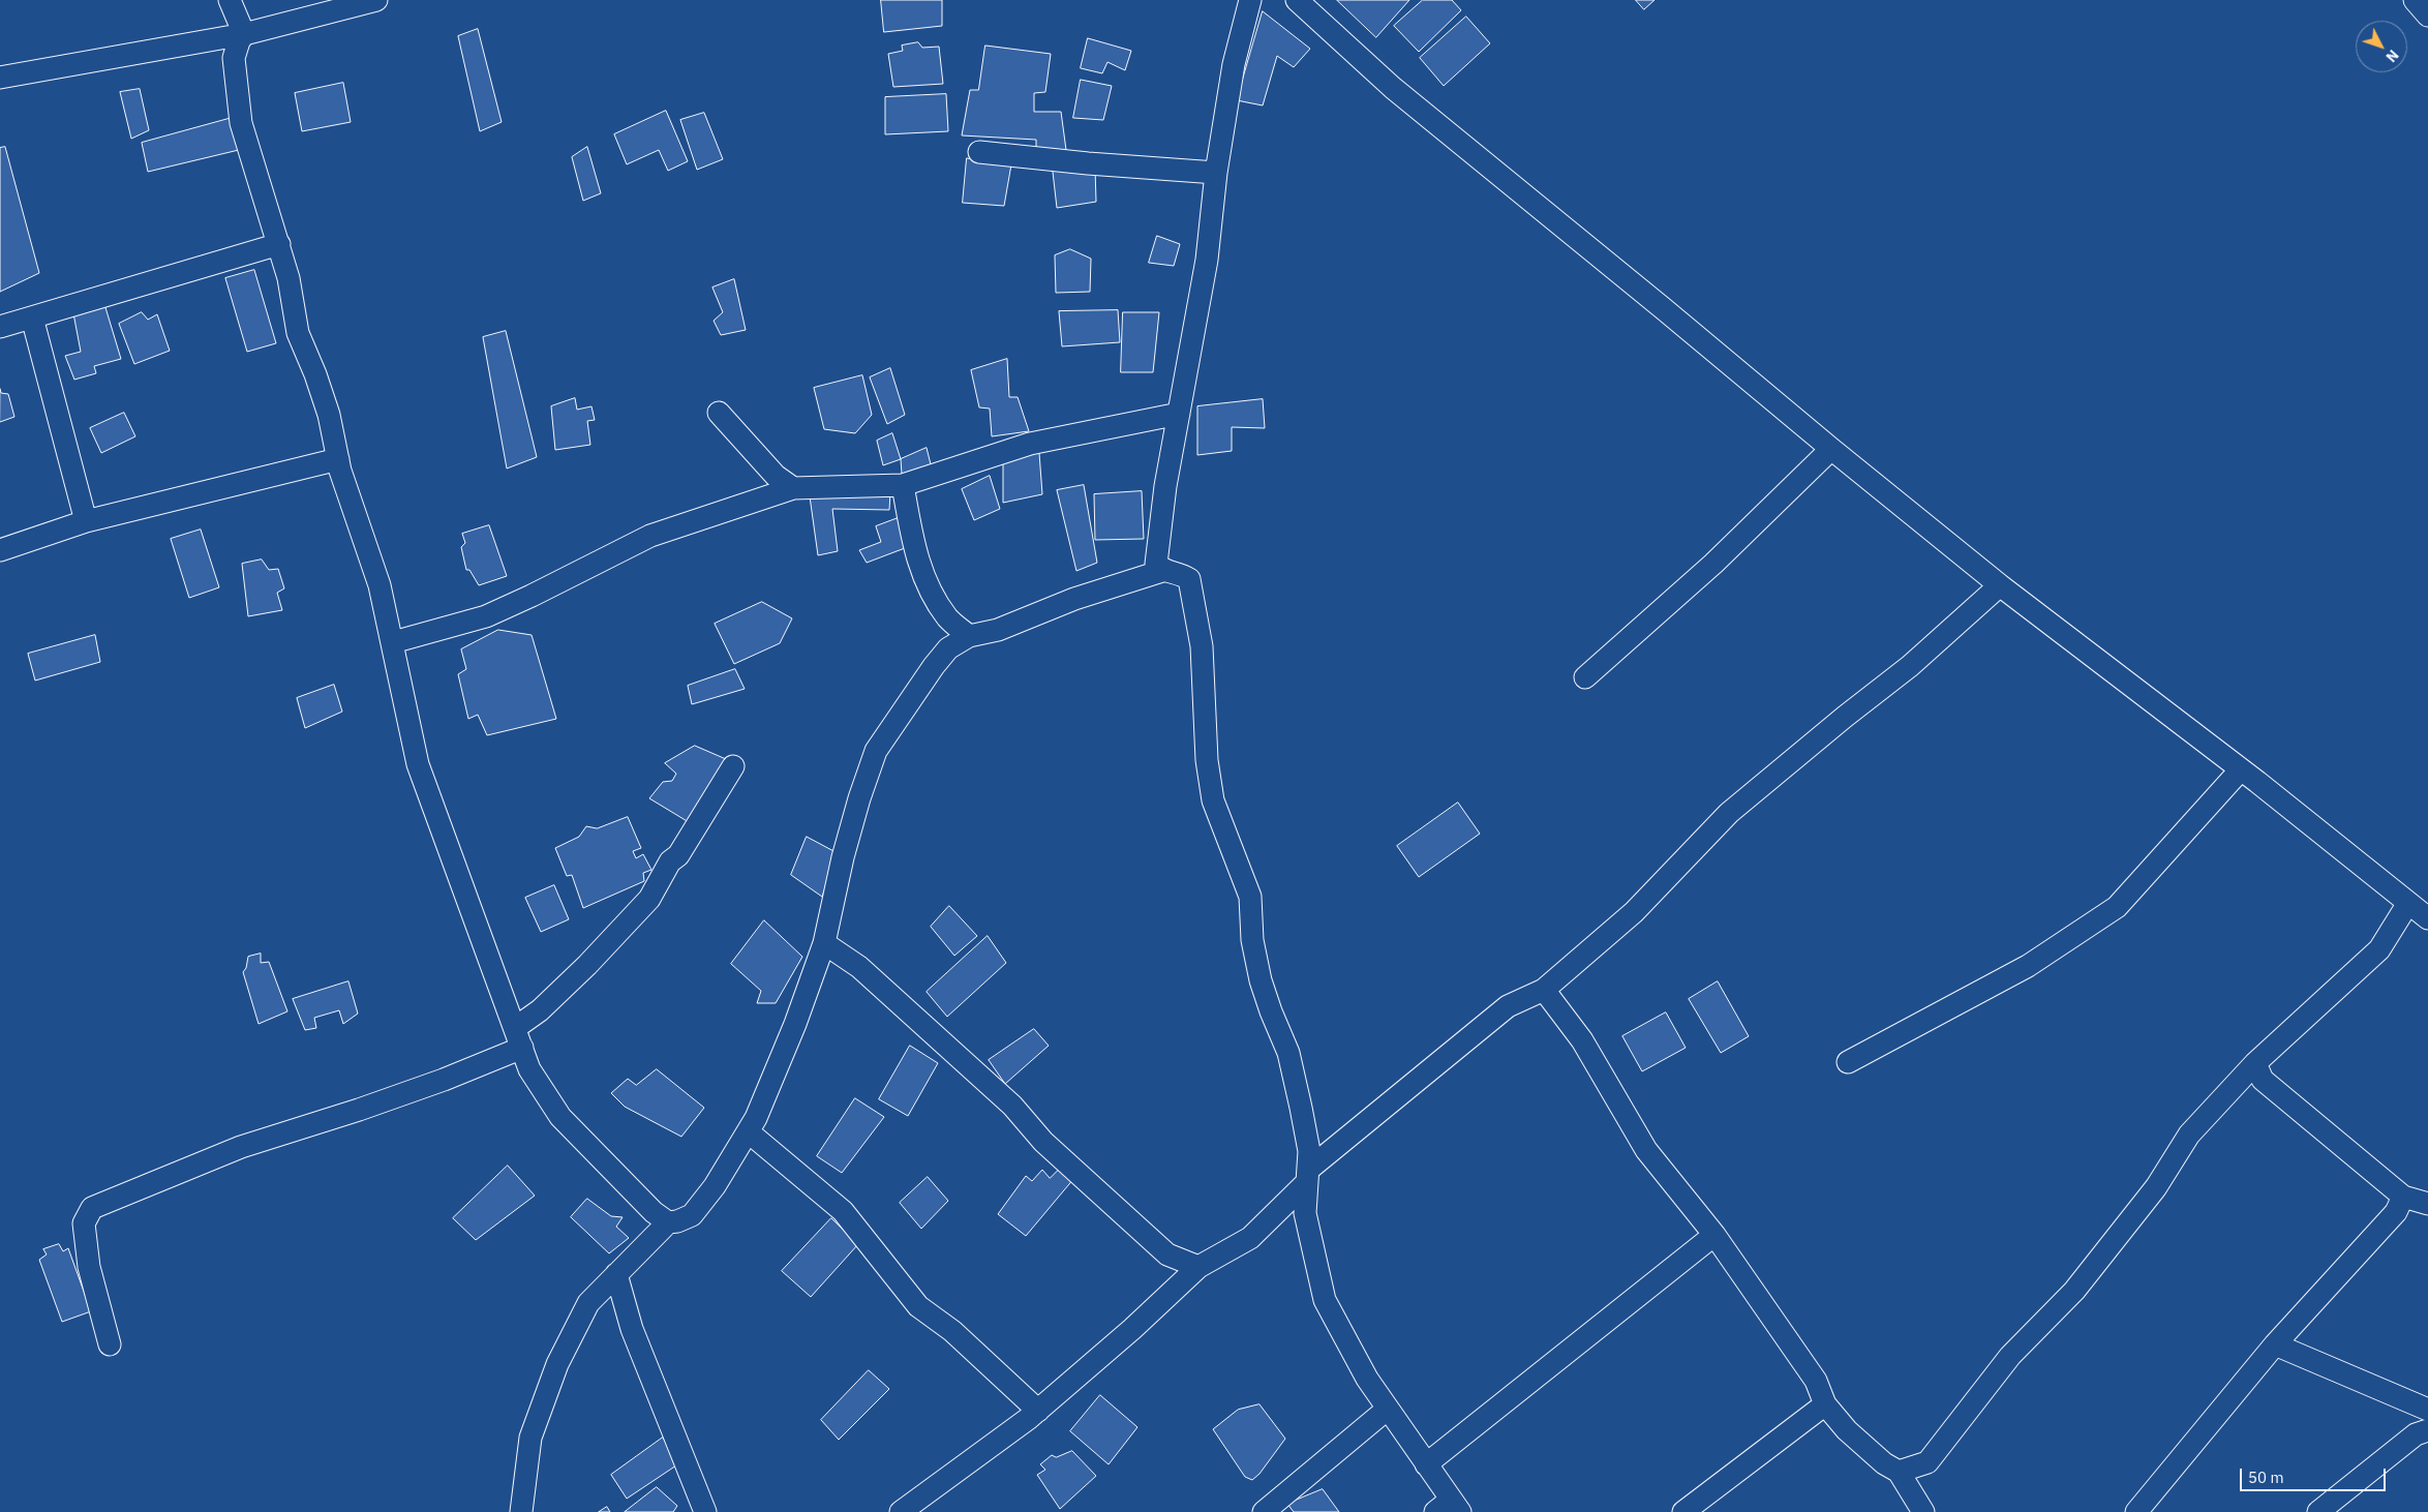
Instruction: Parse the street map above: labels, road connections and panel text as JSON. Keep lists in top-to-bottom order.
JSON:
{
  "scale_bar": "50 m",
  "north": "bottom right"
}
